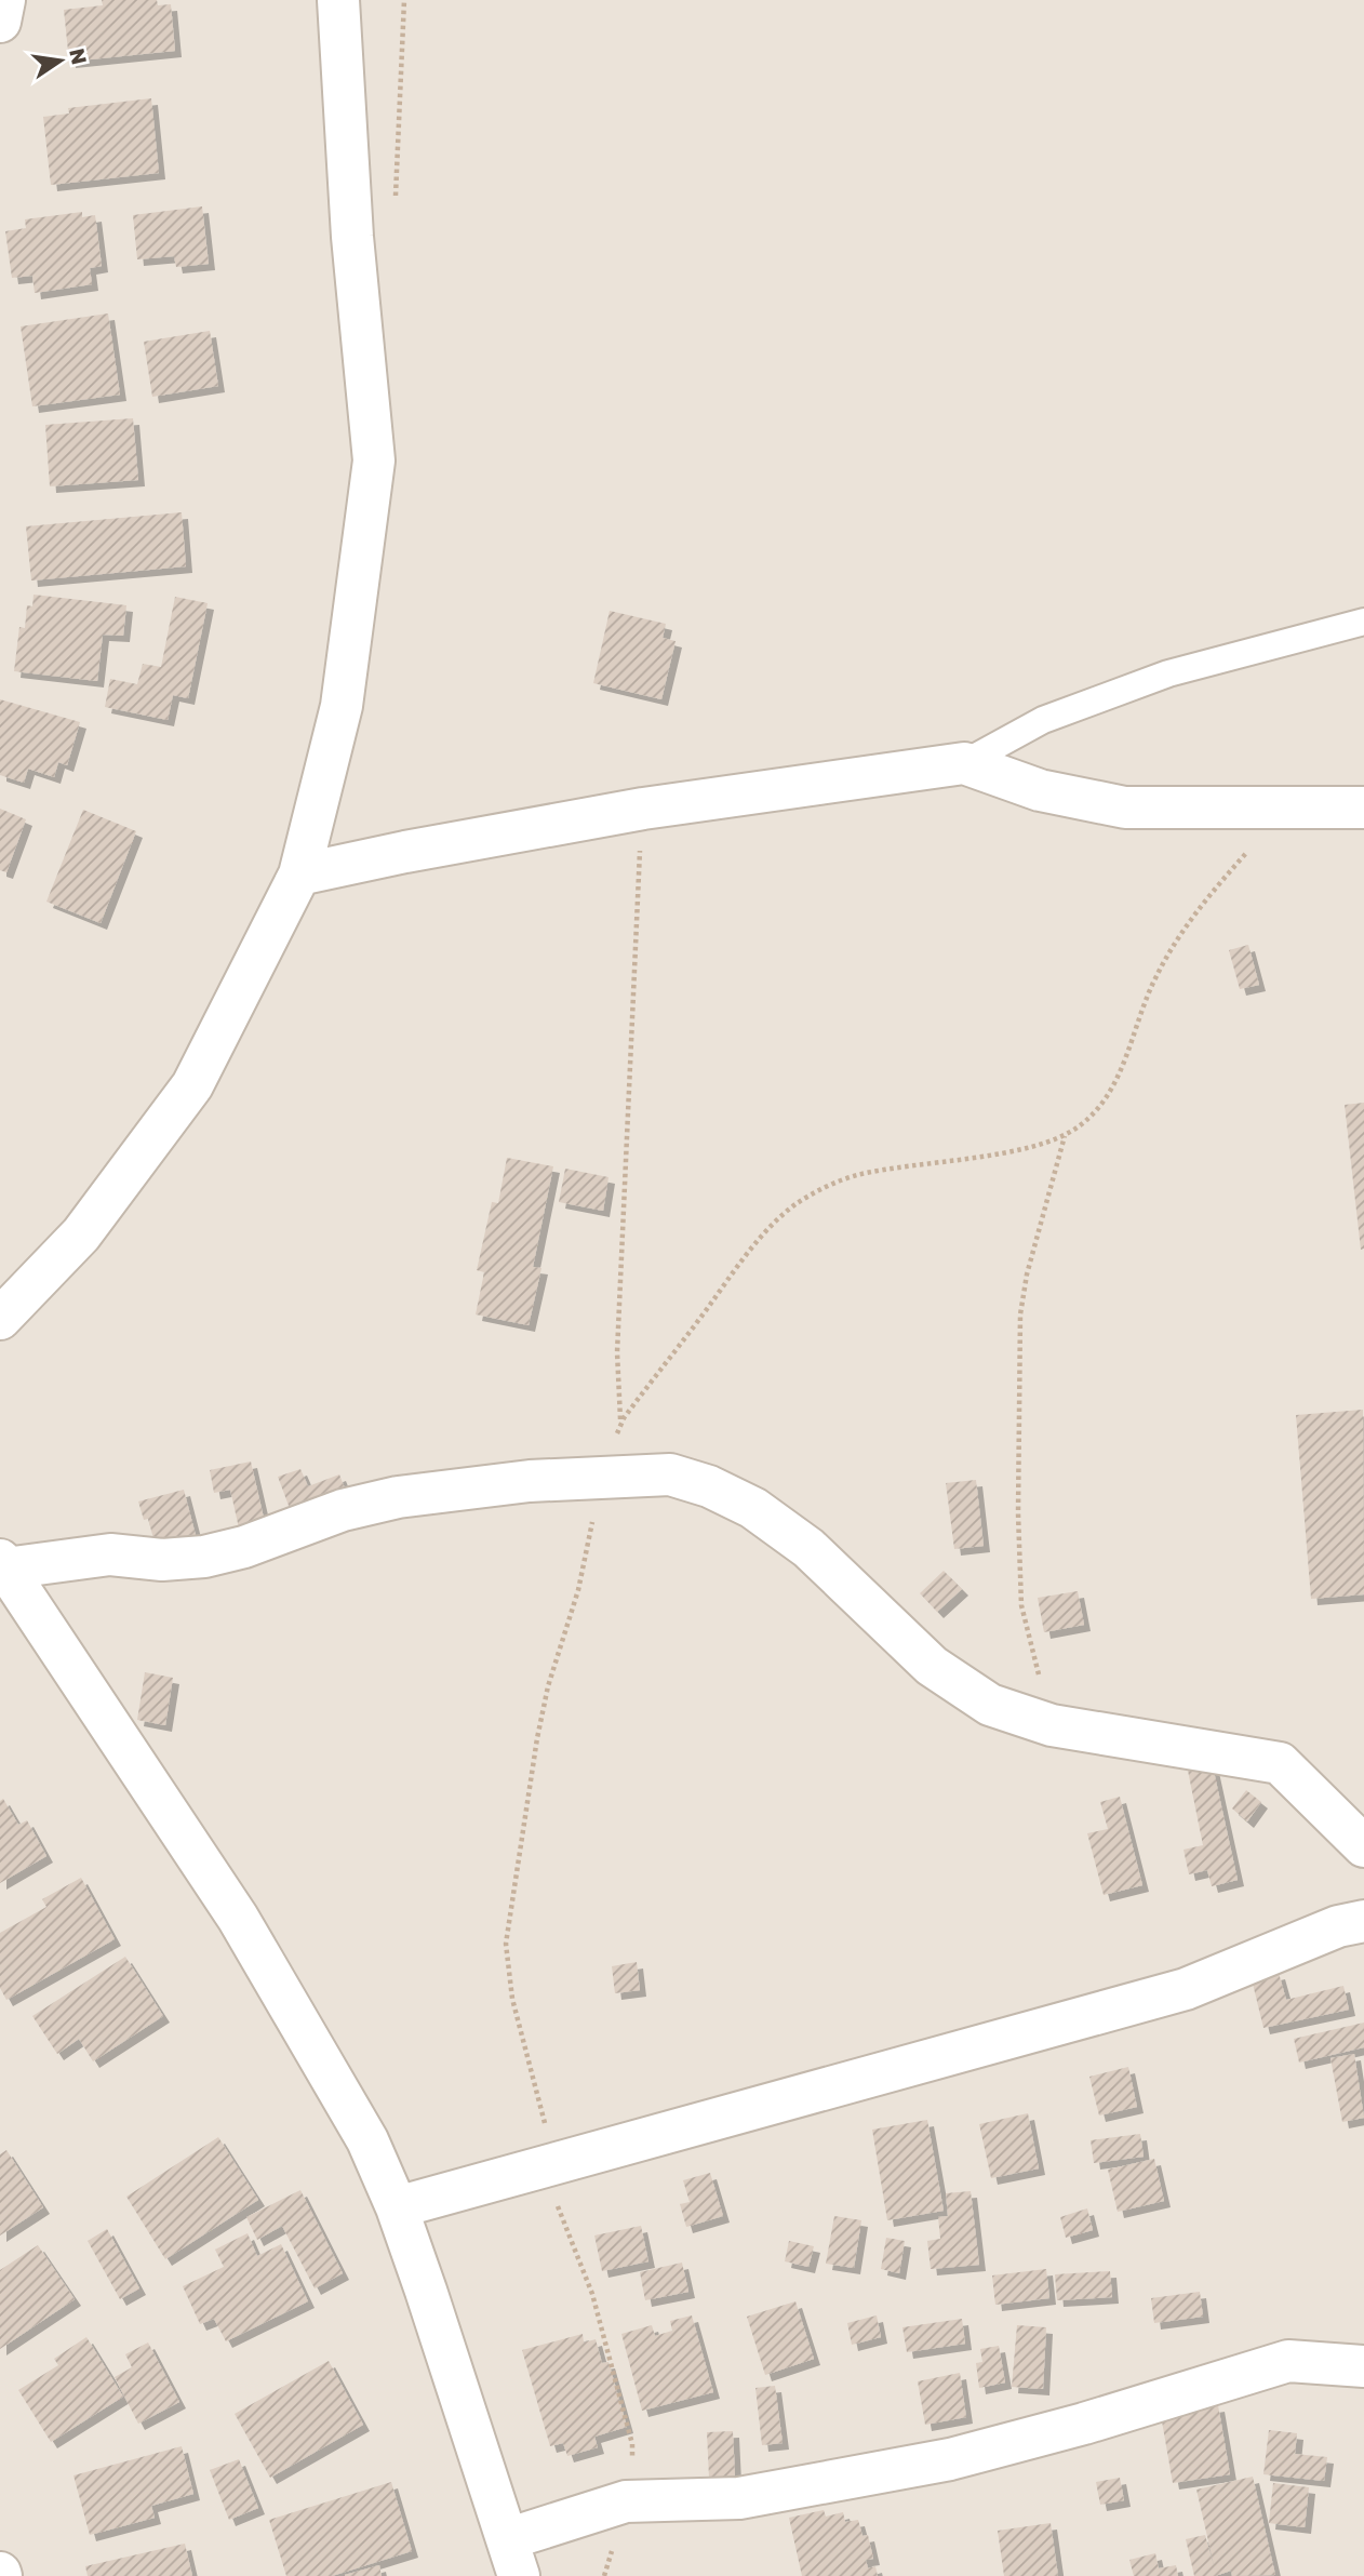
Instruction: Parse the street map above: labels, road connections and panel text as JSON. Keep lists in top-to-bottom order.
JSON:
{
  "north": "right"
}
